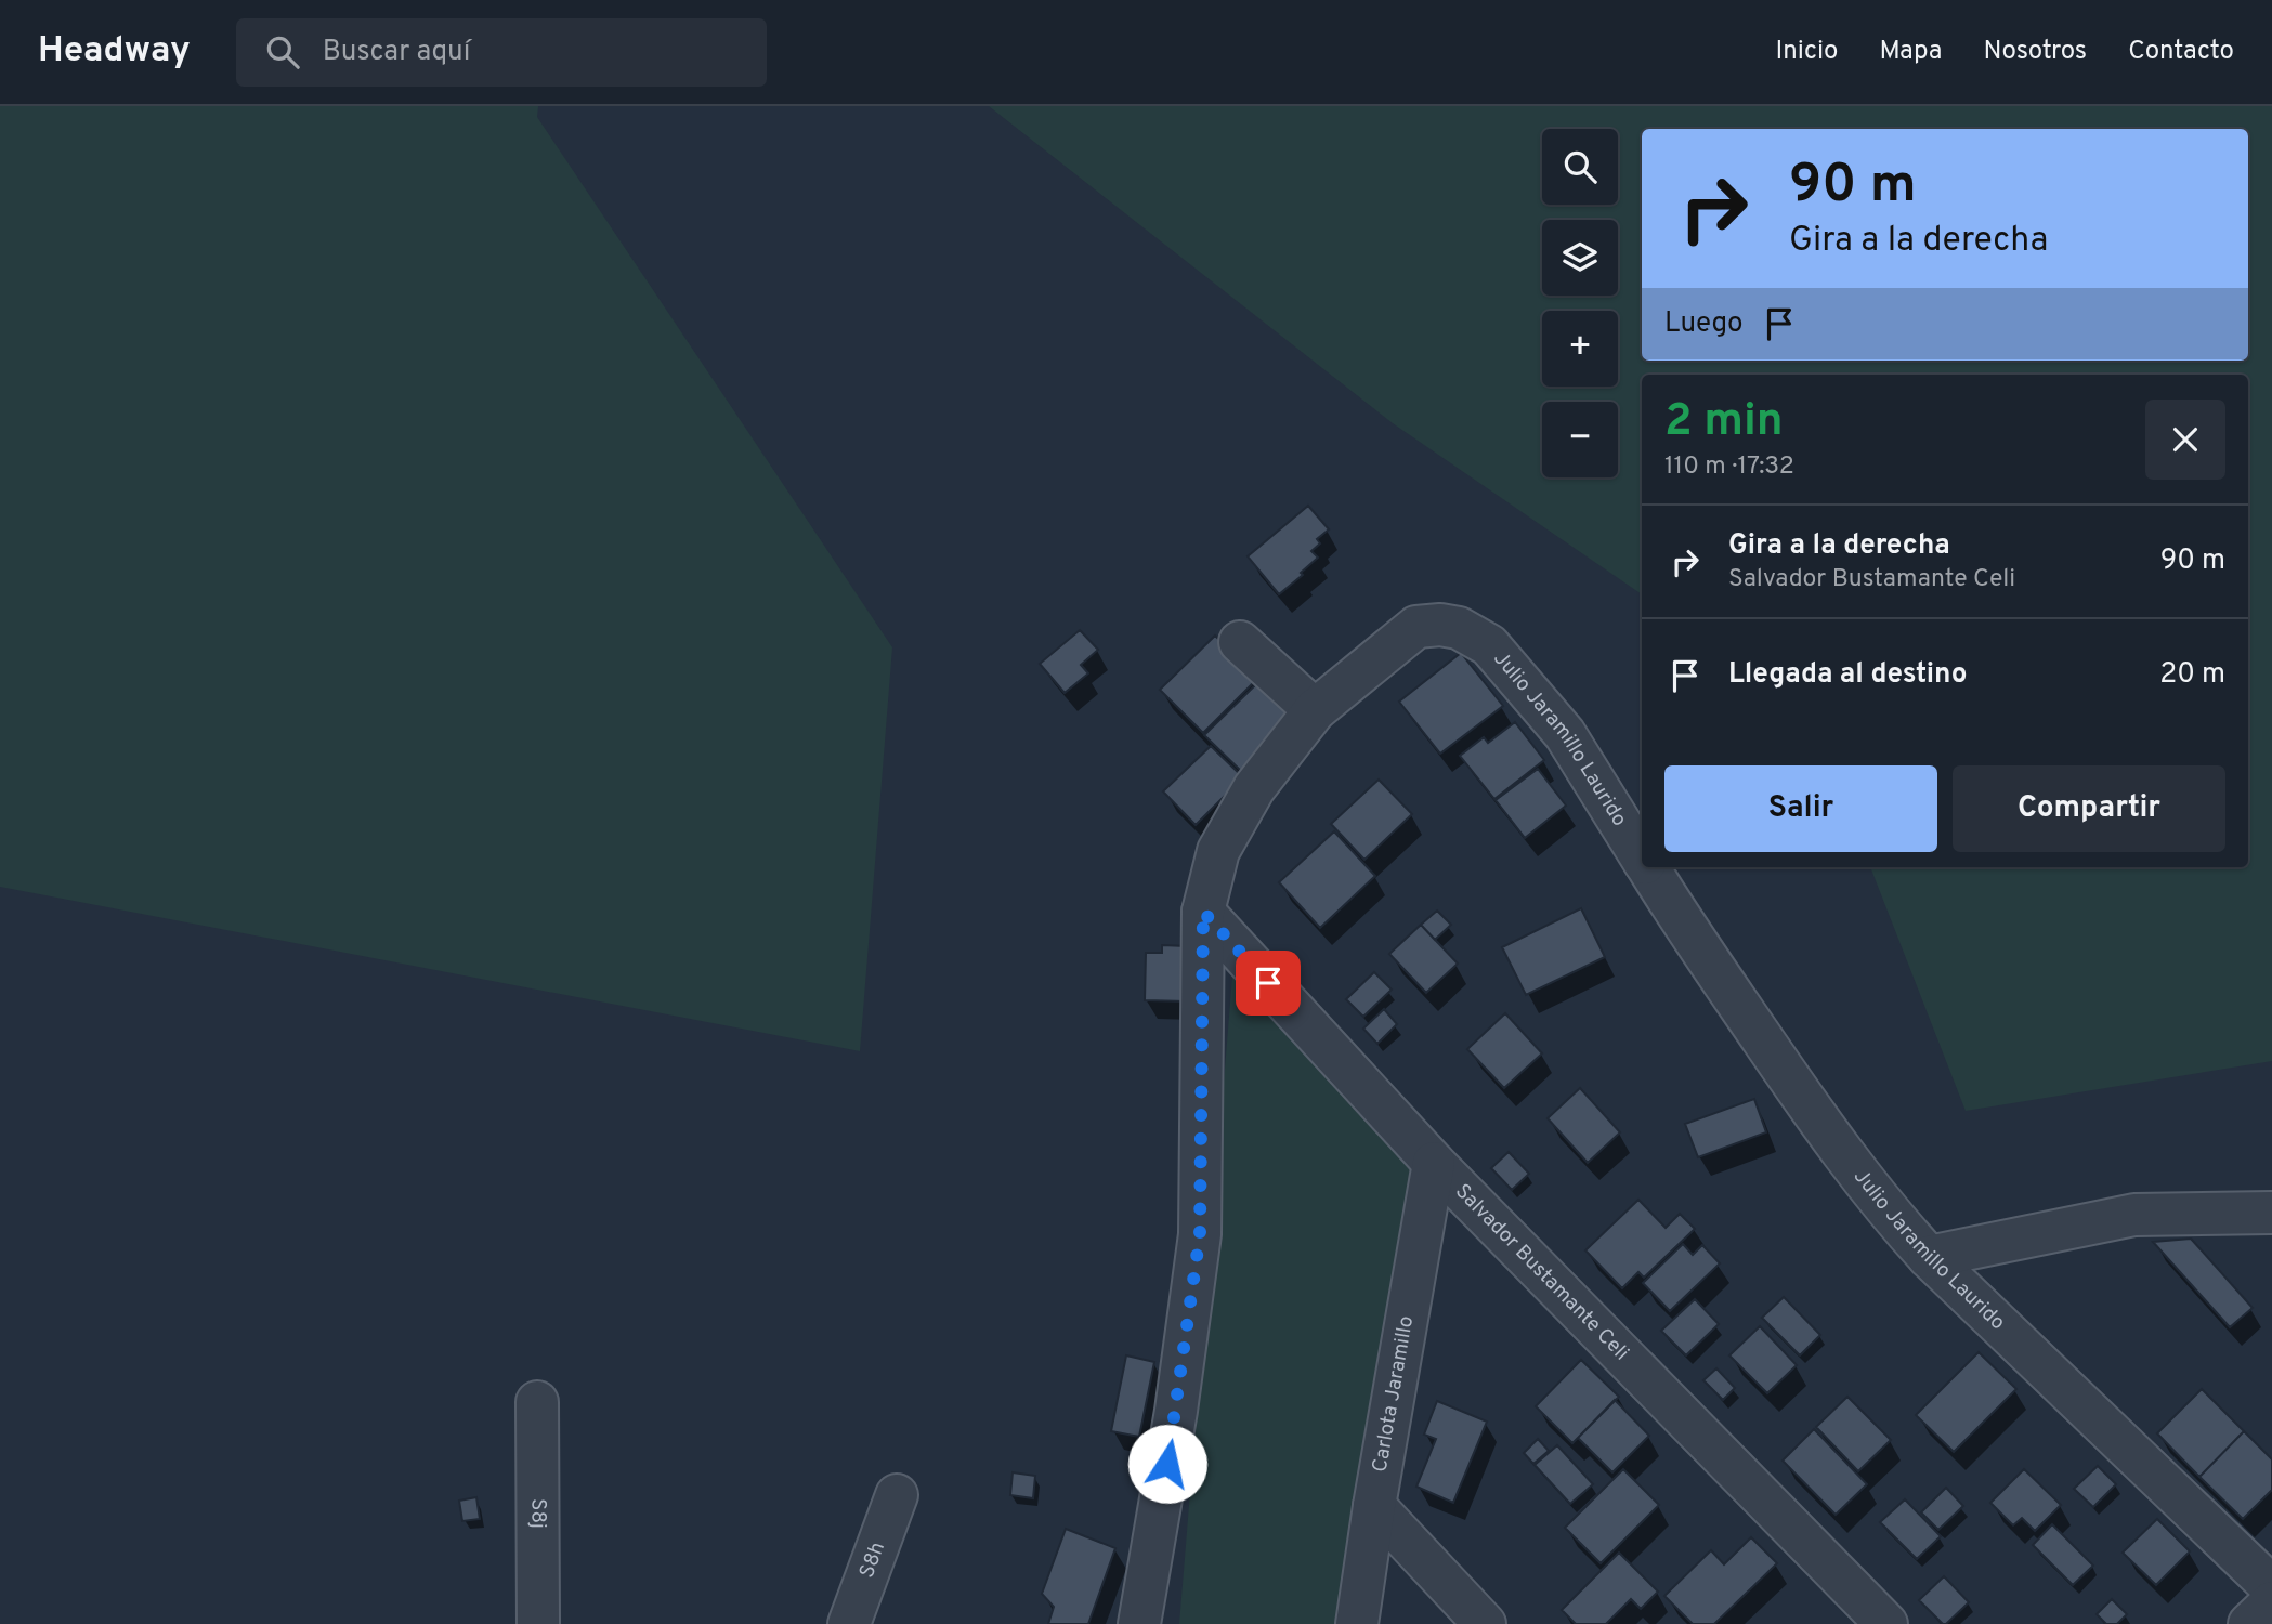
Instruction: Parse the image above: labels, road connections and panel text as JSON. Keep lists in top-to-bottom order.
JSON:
{
  "streets": {
    "street": [
      "Julio Jaramillo Laurido",
      "Salvador Bustamante Celi",
      "Carlota Jaramillo",
      "S8j",
      "S8h"
    ]
  },
  "crossings": [
    ["Salvador Bustamante Celi", "Carlota Jaramillo"]
  ],
  "page": {
    "header": "Headway",
    "search": "Buscar aquí",
    "nav": [
      "Inicio",
      "Mapa",
      "Nosotros",
      "Contacto"
    ],
    "map_buttons": ["+", "−"],
    "turn": ["90 m", "Gira a la derecha"],
    "then": "Luego",
    "heading": ["2 min", "110 m · 17:32"],
    "list": [
      {
        "name": "Gira a la derecha",
        "note": "Salvador Bustamante Celi",
        "value": "90 m"
      },
      {
        "name": "Llegada al destino",
        "value": "20 m"
      }
    ],
    "buttons": ["Salir", "Compartir"]
  }
}
